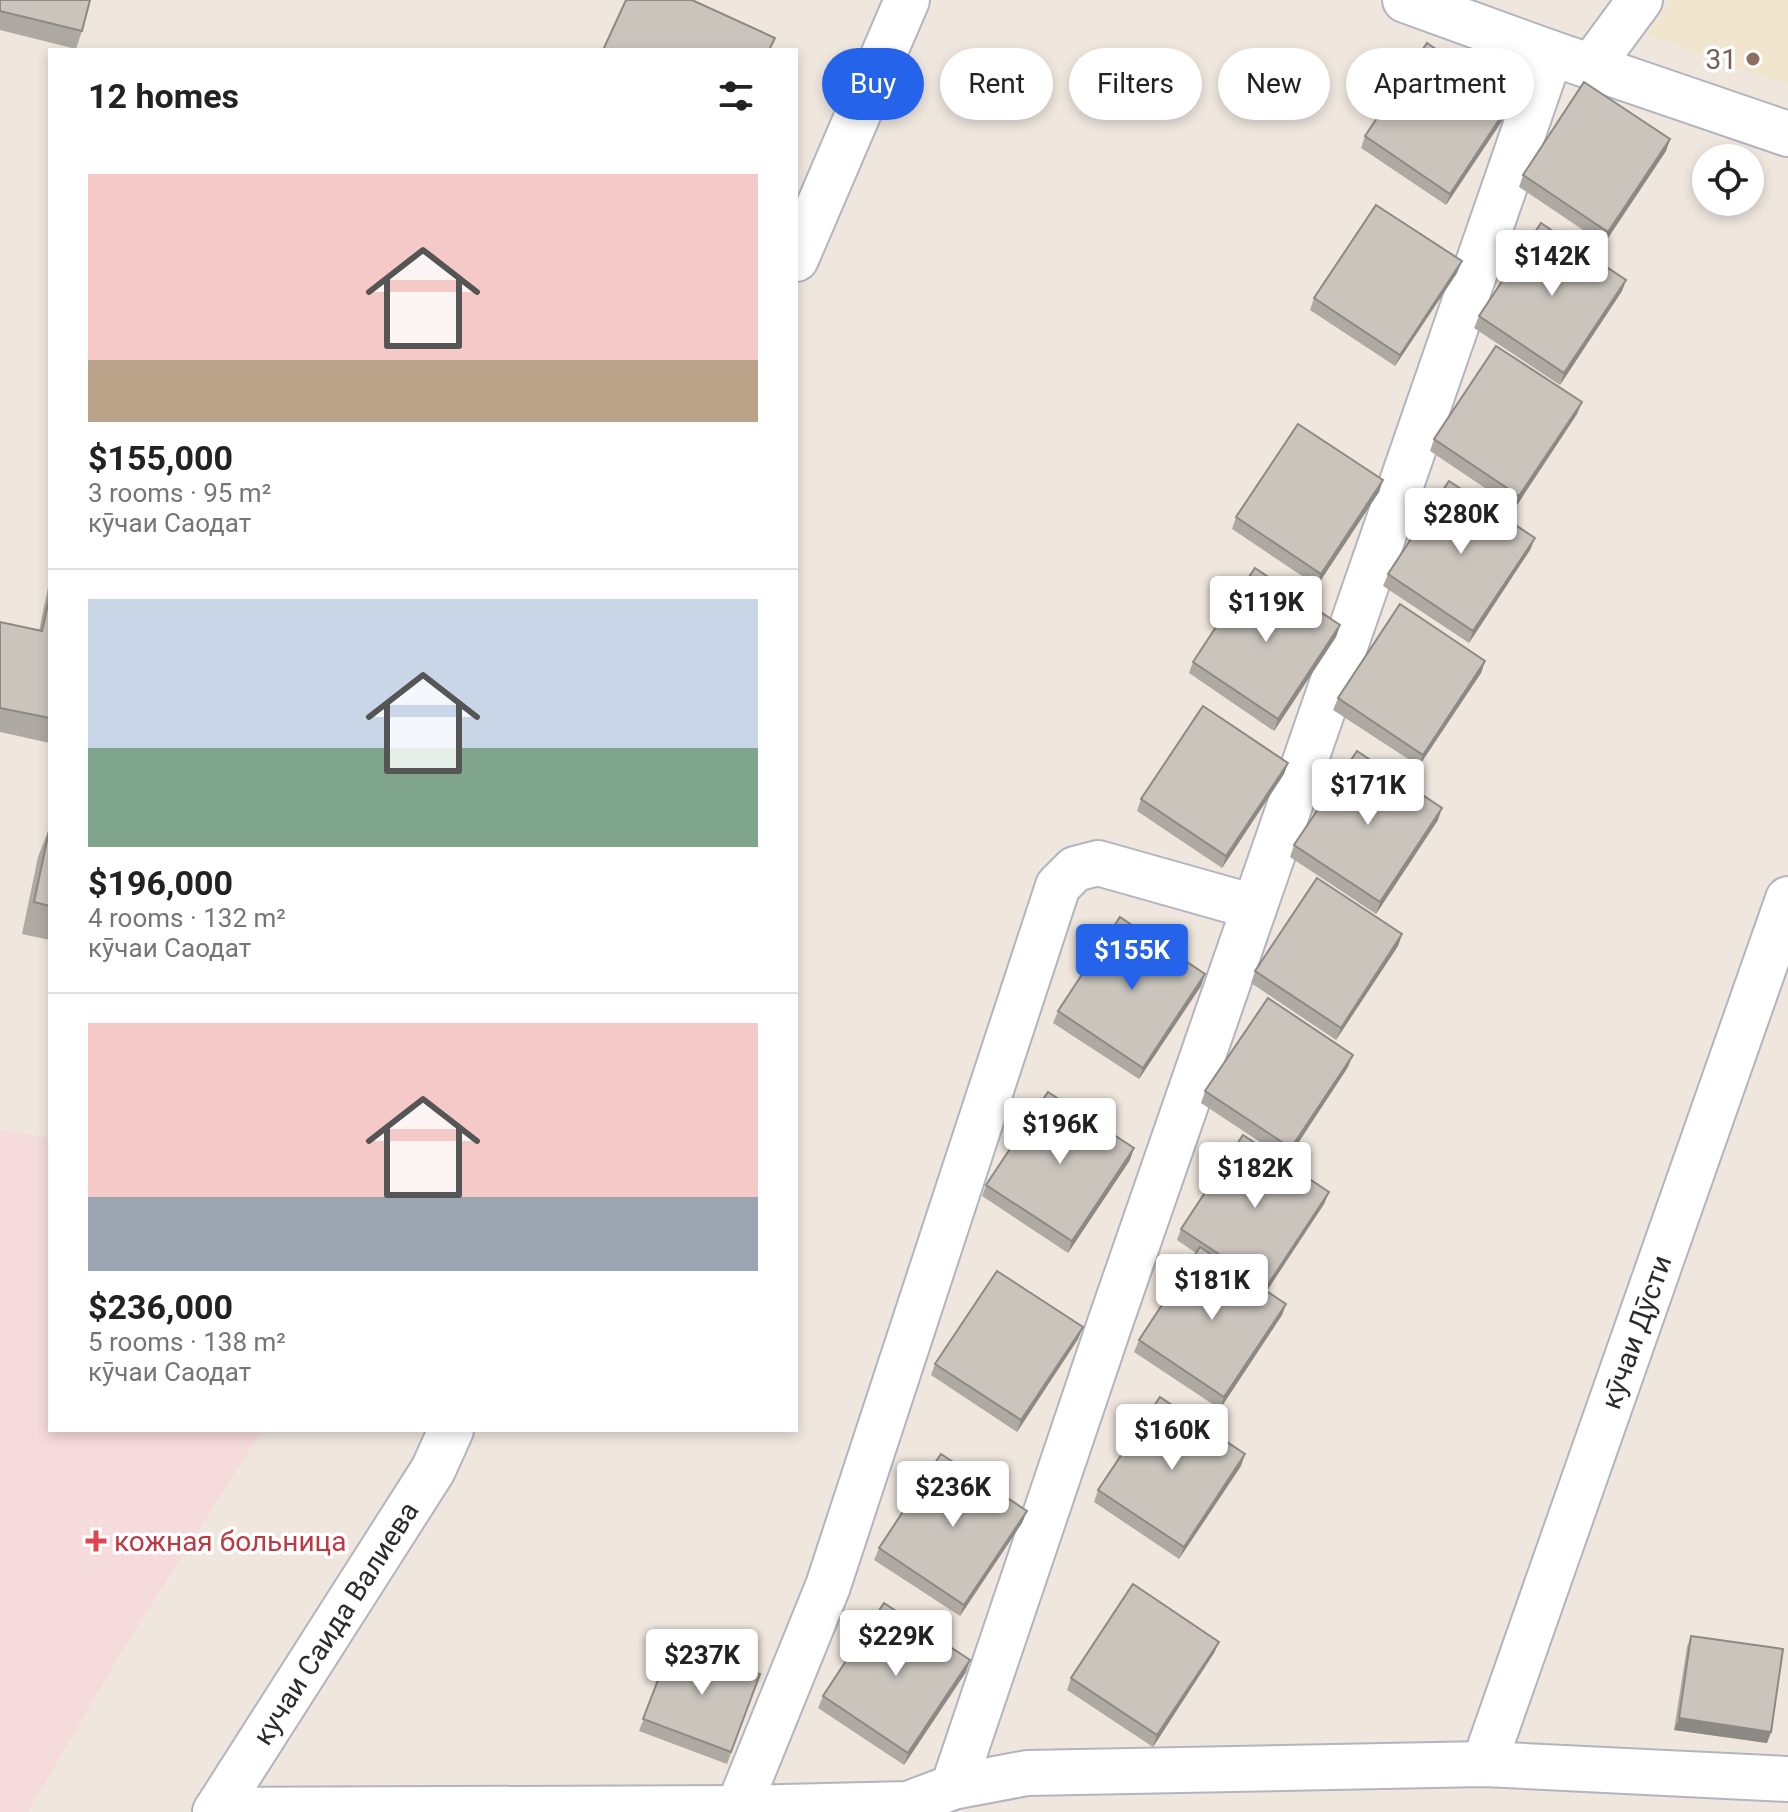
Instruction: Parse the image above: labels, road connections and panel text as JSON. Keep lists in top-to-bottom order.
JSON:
{
  "streets": {
    "street": ["кӯчаи Дӯсти", "кучаи Саида Валиева"]
  },
  "places": {
    "other": ["31"],
    "health": ["кожная больница"]
  },
  "page": {
    "chip": [
      "Buy",
      "Rent",
      "Filters",
      "New",
      "Apartment"
    ],
    "heading": "12 homes",
    "list": [
      {
        "name": "$155,000",
        "note": "3 rooms · 95 m² · кӯчаи Саодат"
      },
      {
        "name": "$196,000",
        "note": "4 rooms · 132 m² · кӯчаи Саодат"
      },
      {
        "name": "$236,000",
        "note": "5 rooms · 138 m² · кӯчаи Саодат"
      }
    ],
    "price": [
      "$142K",
      "$280K",
      "$119K",
      "$171K",
      "$155K",
      "$196K",
      "$182K",
      "$181K",
      "$160K",
      "$236K",
      "$229K",
      "$237K"
    ]
  }
}
